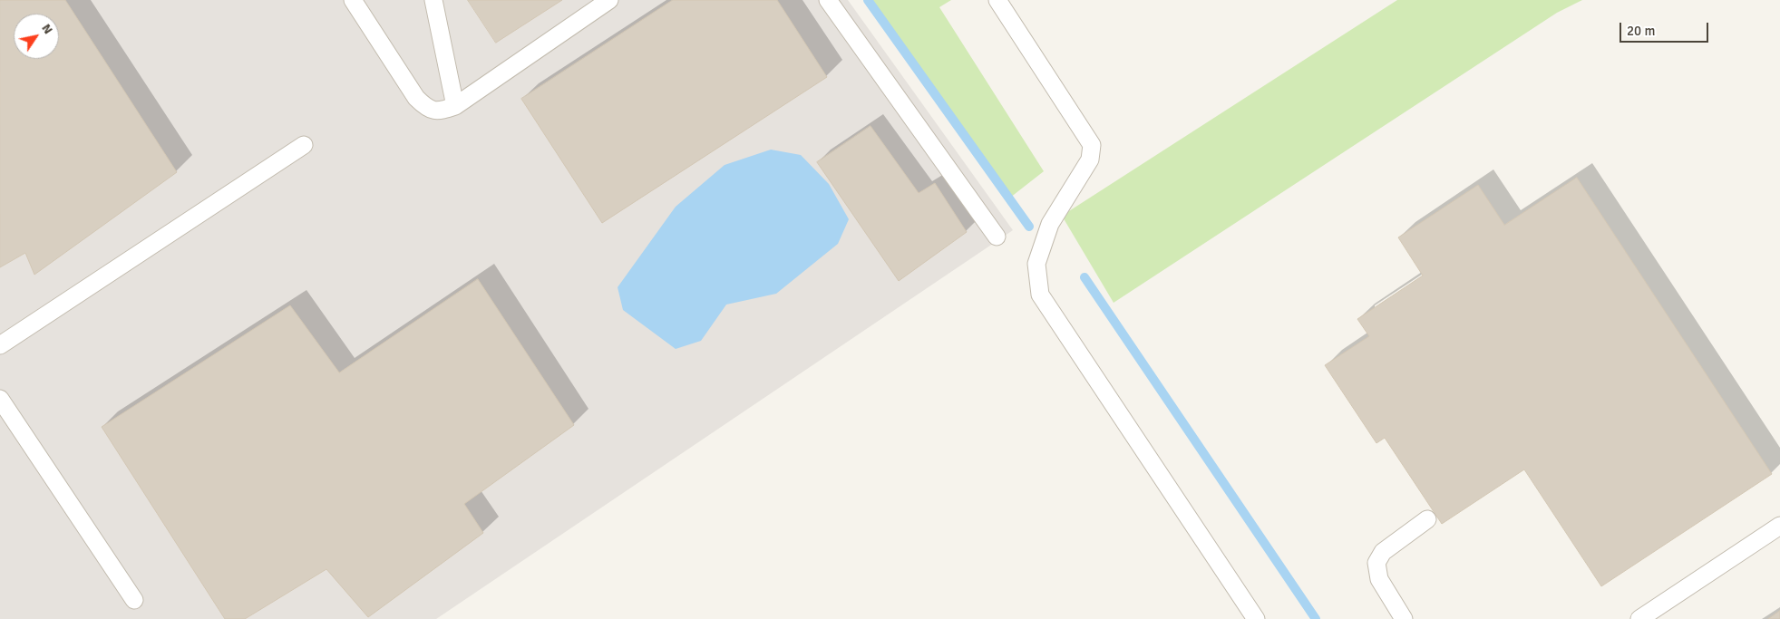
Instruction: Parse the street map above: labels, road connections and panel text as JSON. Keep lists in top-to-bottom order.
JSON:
{
  "scale_bar": "20 m",
  "north": "top right"
}
